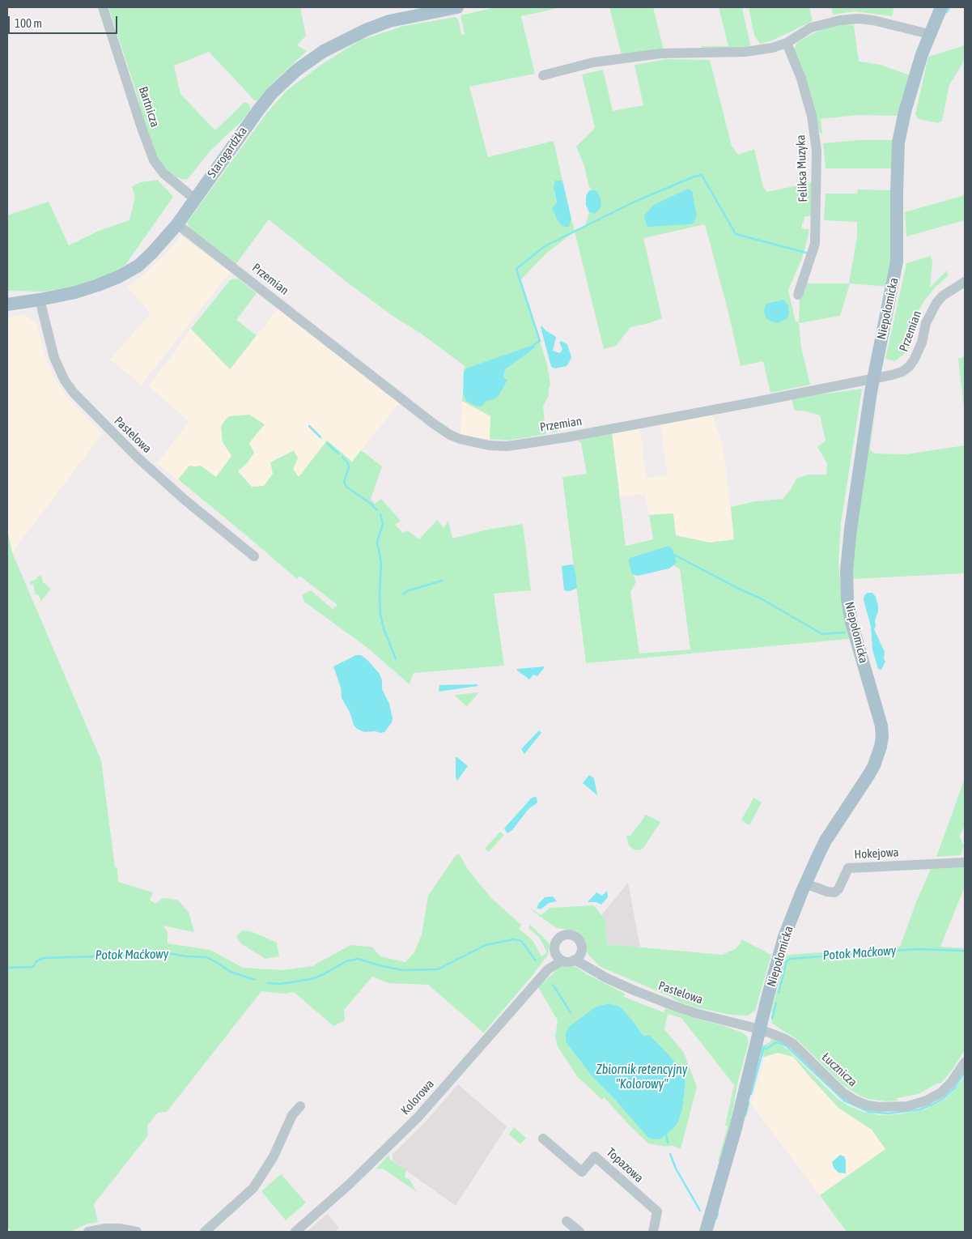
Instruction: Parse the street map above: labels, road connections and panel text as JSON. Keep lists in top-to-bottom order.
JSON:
{
  "streets": {
    "main road": ["Starogardzka", "Niepołomicka"],
    "street": [
      "Bartnicza",
      "Feliksa Muzyka",
      "Przemian",
      "Pastelowa",
      "Hokejowa",
      "Łucznicza",
      "Kolorowa",
      "Topazowa"
    ]
  },
  "crossings": [
    ["Bartnicza", "Starogardzka"],
    ["Starogardzka", "Przemian"],
    ["Starogardzka", "Pastelowa"],
    ["Przemian", "Niepołomicka"],
    ["Niepołomicka", "Pastelowa"],
    ["Niepołomicka", "Hokejowa"],
    ["Niepołomicka", "Łucznicza"],
    ["Pastelowa", "Łucznicza"],
    ["Pastelowa", "Kolorowa"]
  ],
  "water": ["Potok Maćkowy", "Zbiornik retencyjny \"Kolorowy\""],
  "scale_bar": "100 m"
}
